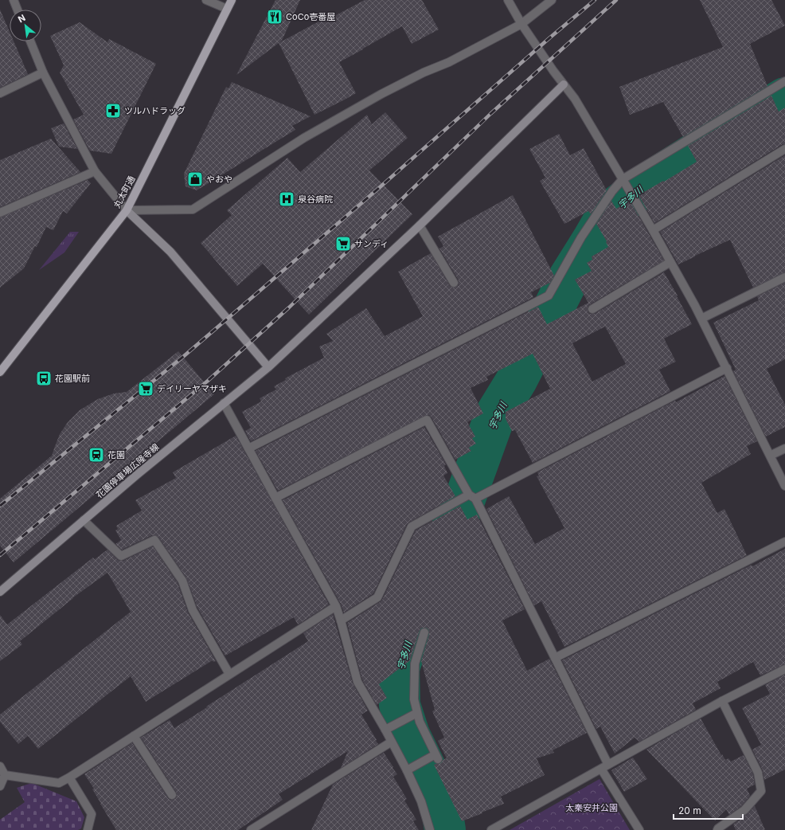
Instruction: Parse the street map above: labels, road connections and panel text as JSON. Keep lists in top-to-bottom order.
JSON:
{
  "streets": {
    "main road": ["丸太町通"],
    "street": ["花園停車場広隆寺線"]
  },
  "water": ["宇多川"],
  "parks": ["太秦安井公園"],
  "places": {
    "restaurant": ["CoCo壱番屋"],
    "pharmacy": ["ツルハドラッグ"],
    "shop": ["やおや"],
    "hospital": ["泉谷病院"],
    "supermarket": ["サンディ", "デイリーヤマザキ"],
    "bus stop": ["花園駅前"],
    "station": ["花園"]
  },
  "scale_bar": "20 m",
  "north": "top left"
}
